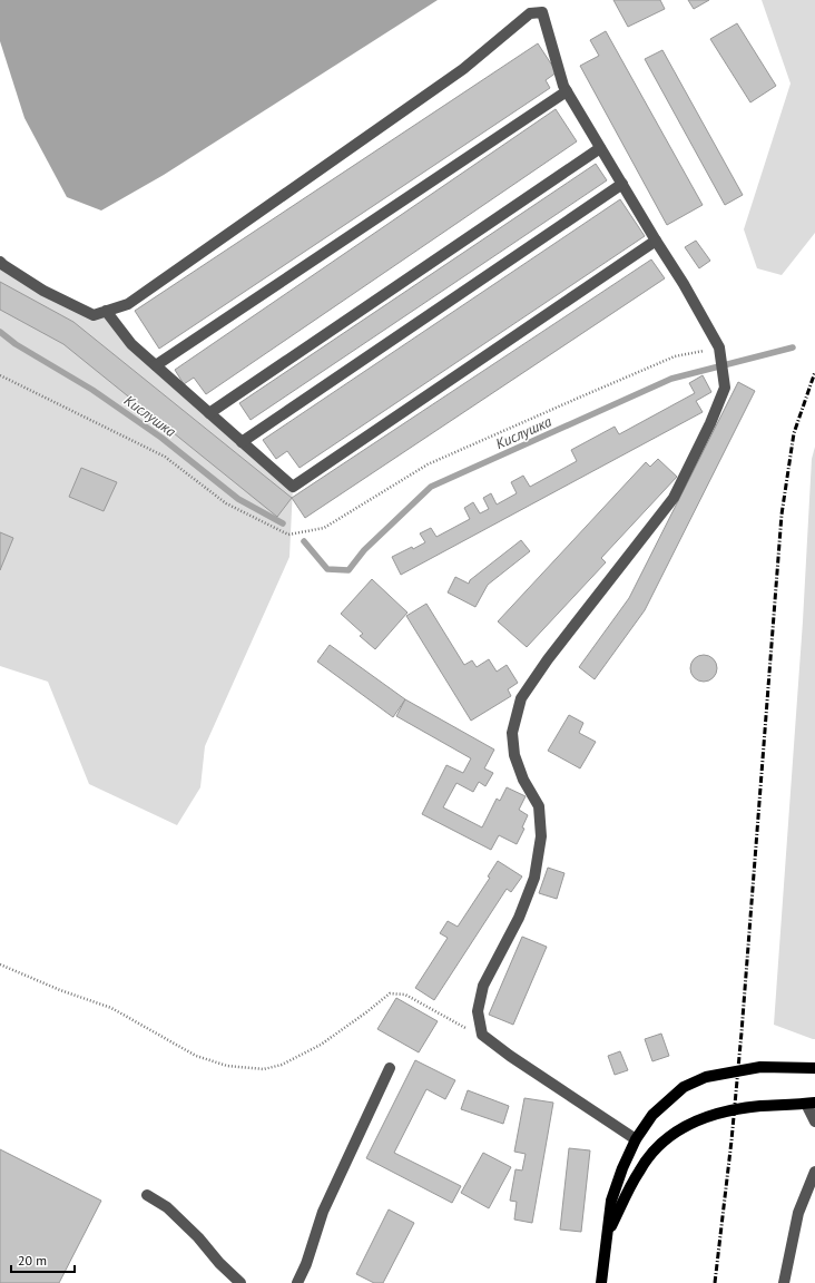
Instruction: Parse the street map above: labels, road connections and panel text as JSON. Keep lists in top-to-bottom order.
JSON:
{
  "water": ["Кислушка"],
  "scale_bar": "20 m"
}
